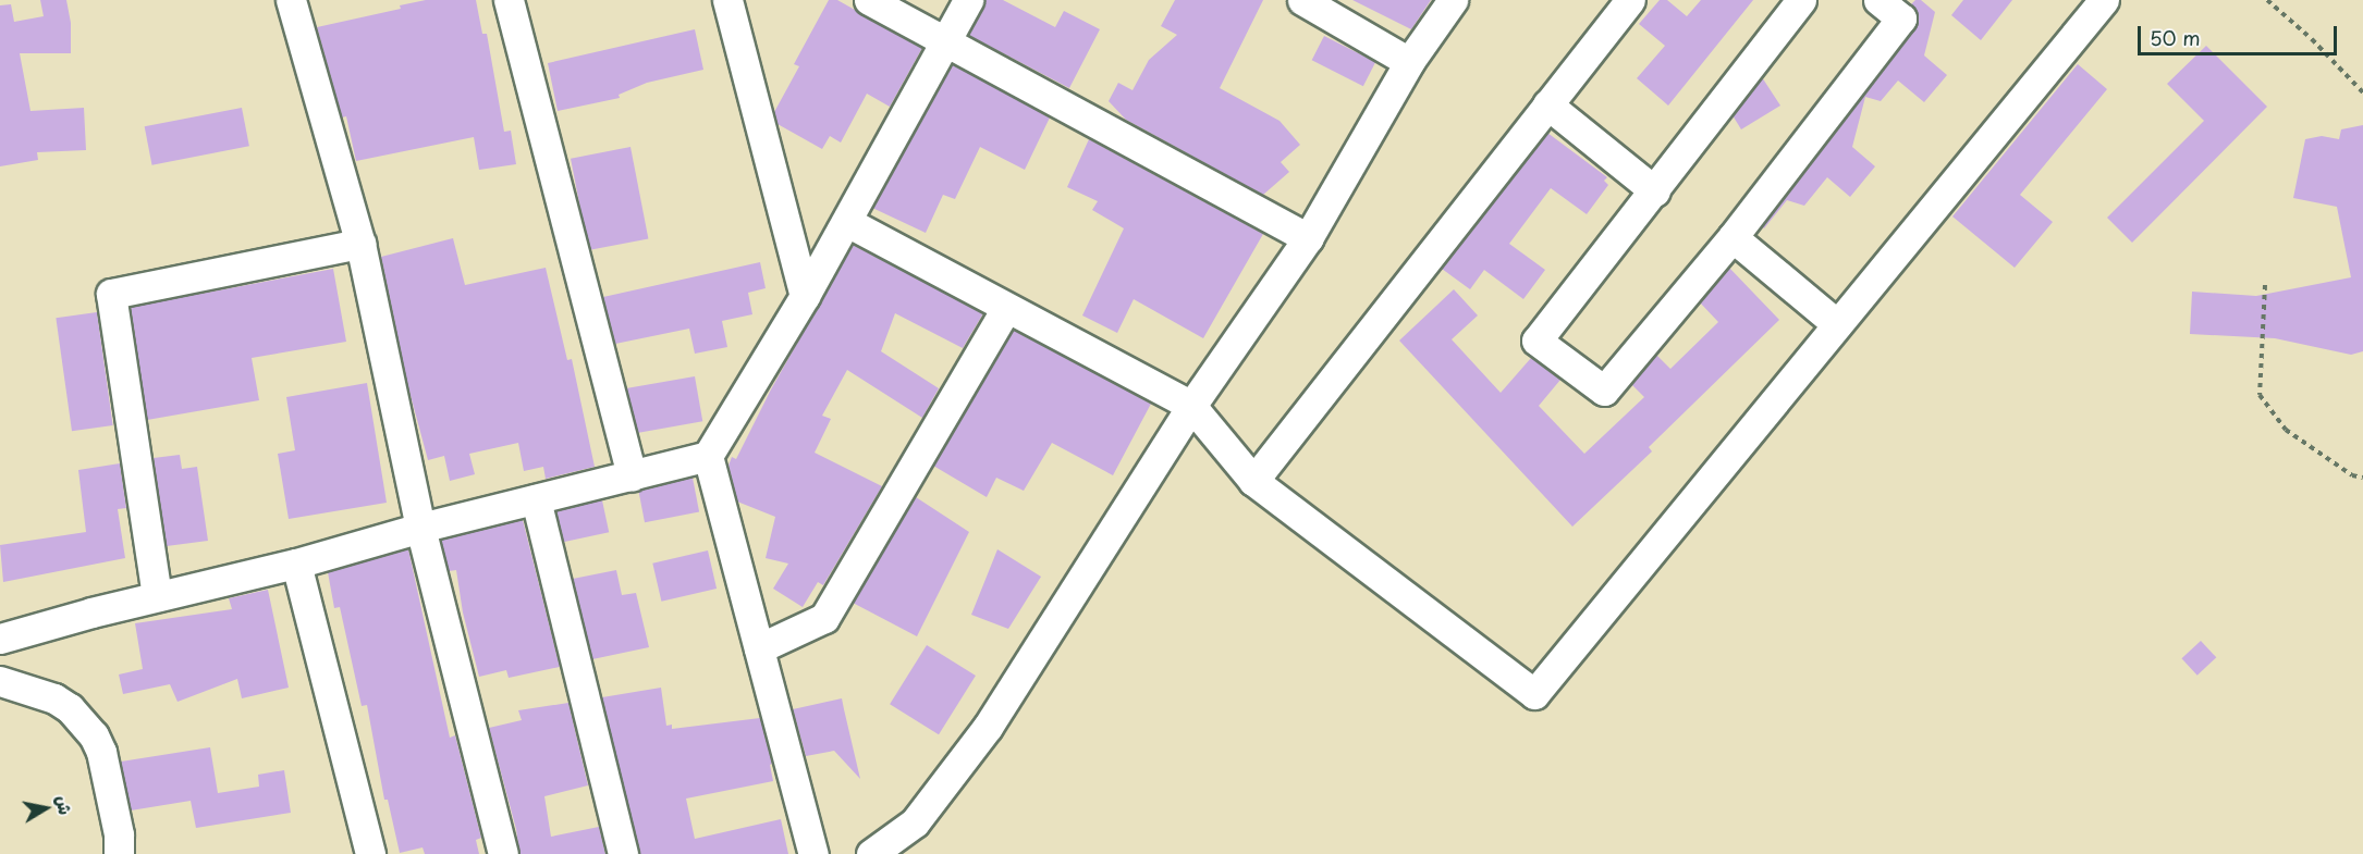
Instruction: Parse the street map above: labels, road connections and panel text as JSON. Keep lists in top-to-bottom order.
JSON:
{
  "scale_bar": "50 m",
  "north": "right"
}
